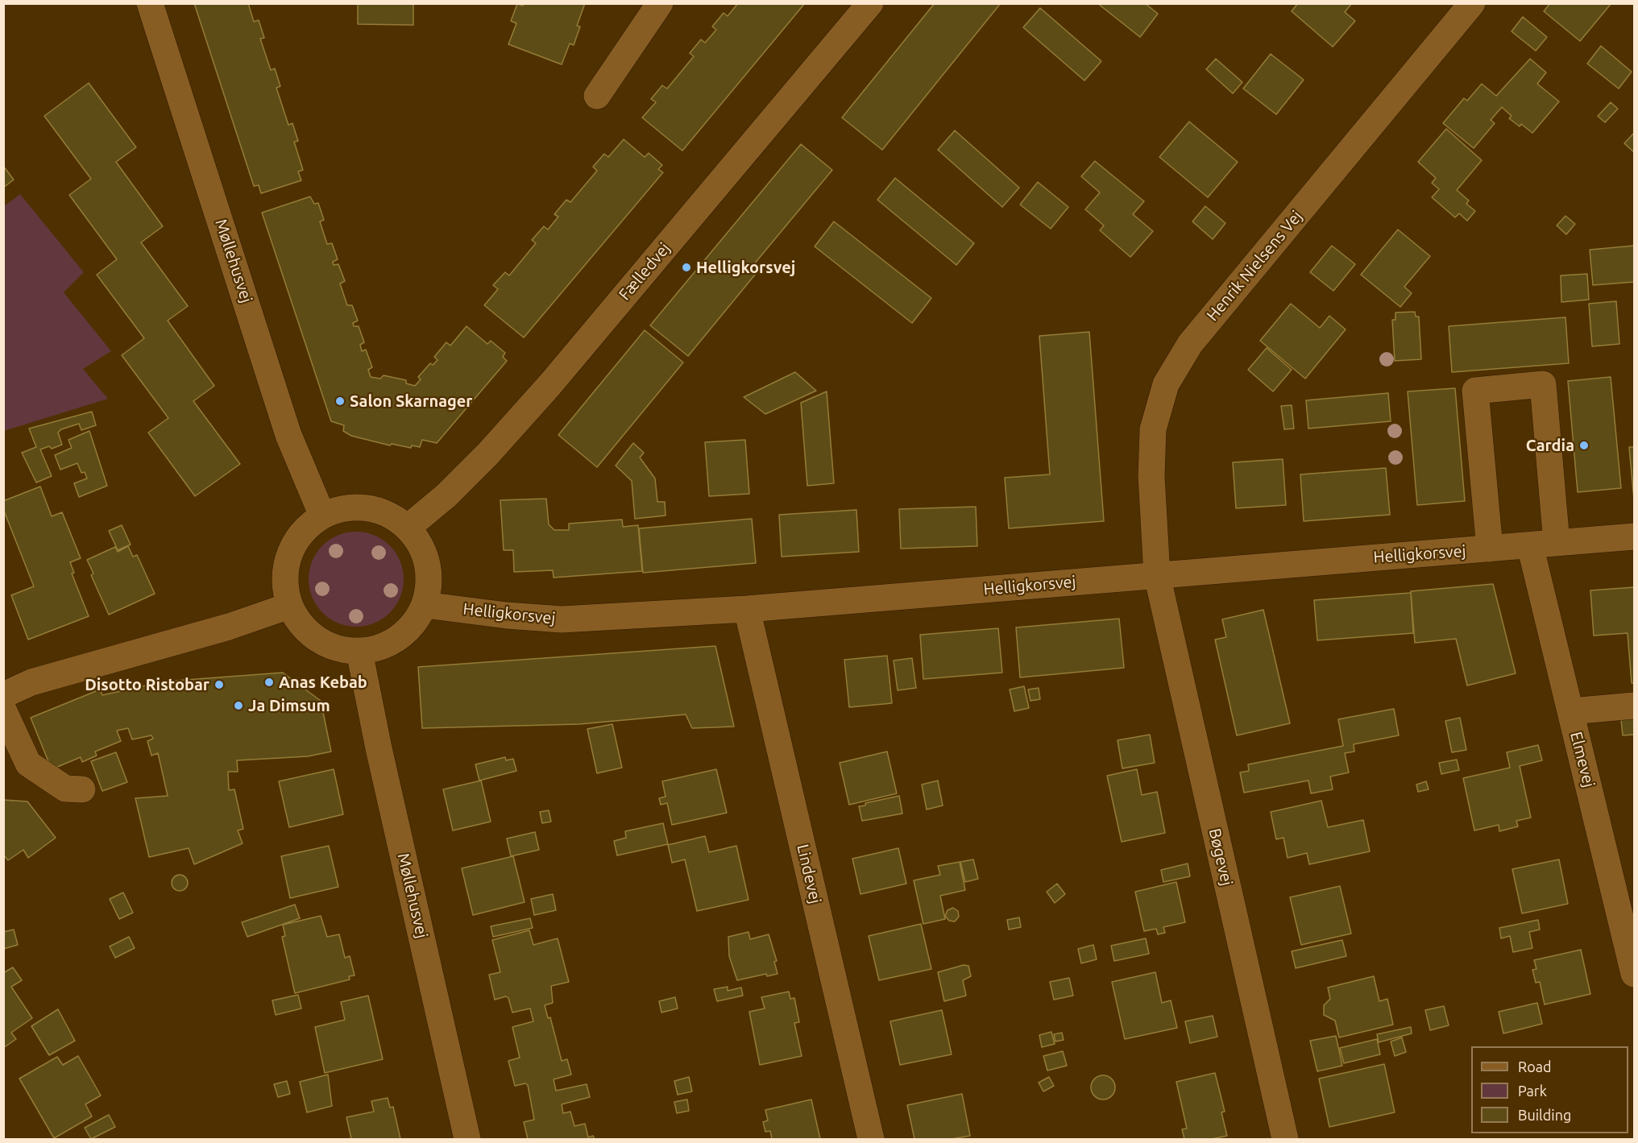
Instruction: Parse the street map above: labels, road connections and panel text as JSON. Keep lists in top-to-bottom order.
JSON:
{
  "streets": {
    "street": [
      "Møllehusvej",
      "Henrik Nielsens Vej",
      "Fælledvej",
      "Helligkorsvej",
      "Elmevej",
      "Bøgevej",
      "Lindevej"
    ]
  },
  "crossings": [
    ["Møllehusvej", "Fælledvej"],
    ["Møllehusvej", "Helligkorsvej"],
    ["Henrik Nielsens Vej", "Helligkorsvej"],
    ["Henrik Nielsens Vej", "Bøgevej"],
    ["Fælledvej", "Helligkorsvej"],
    ["Helligkorsvej", "Elmevej"],
    ["Helligkorsvej", "Bøgevej"],
    ["Helligkorsvej", "Lindevej"]
  ],
  "places": [
    "Helligkorsvej",
    "Salon Skarnager",
    "Cardia",
    "Anas Kebab",
    "Disotto Ristobar",
    "Ja Dimsum"
  ],
  "legend": ["Road", "Park", "Building"]
}
